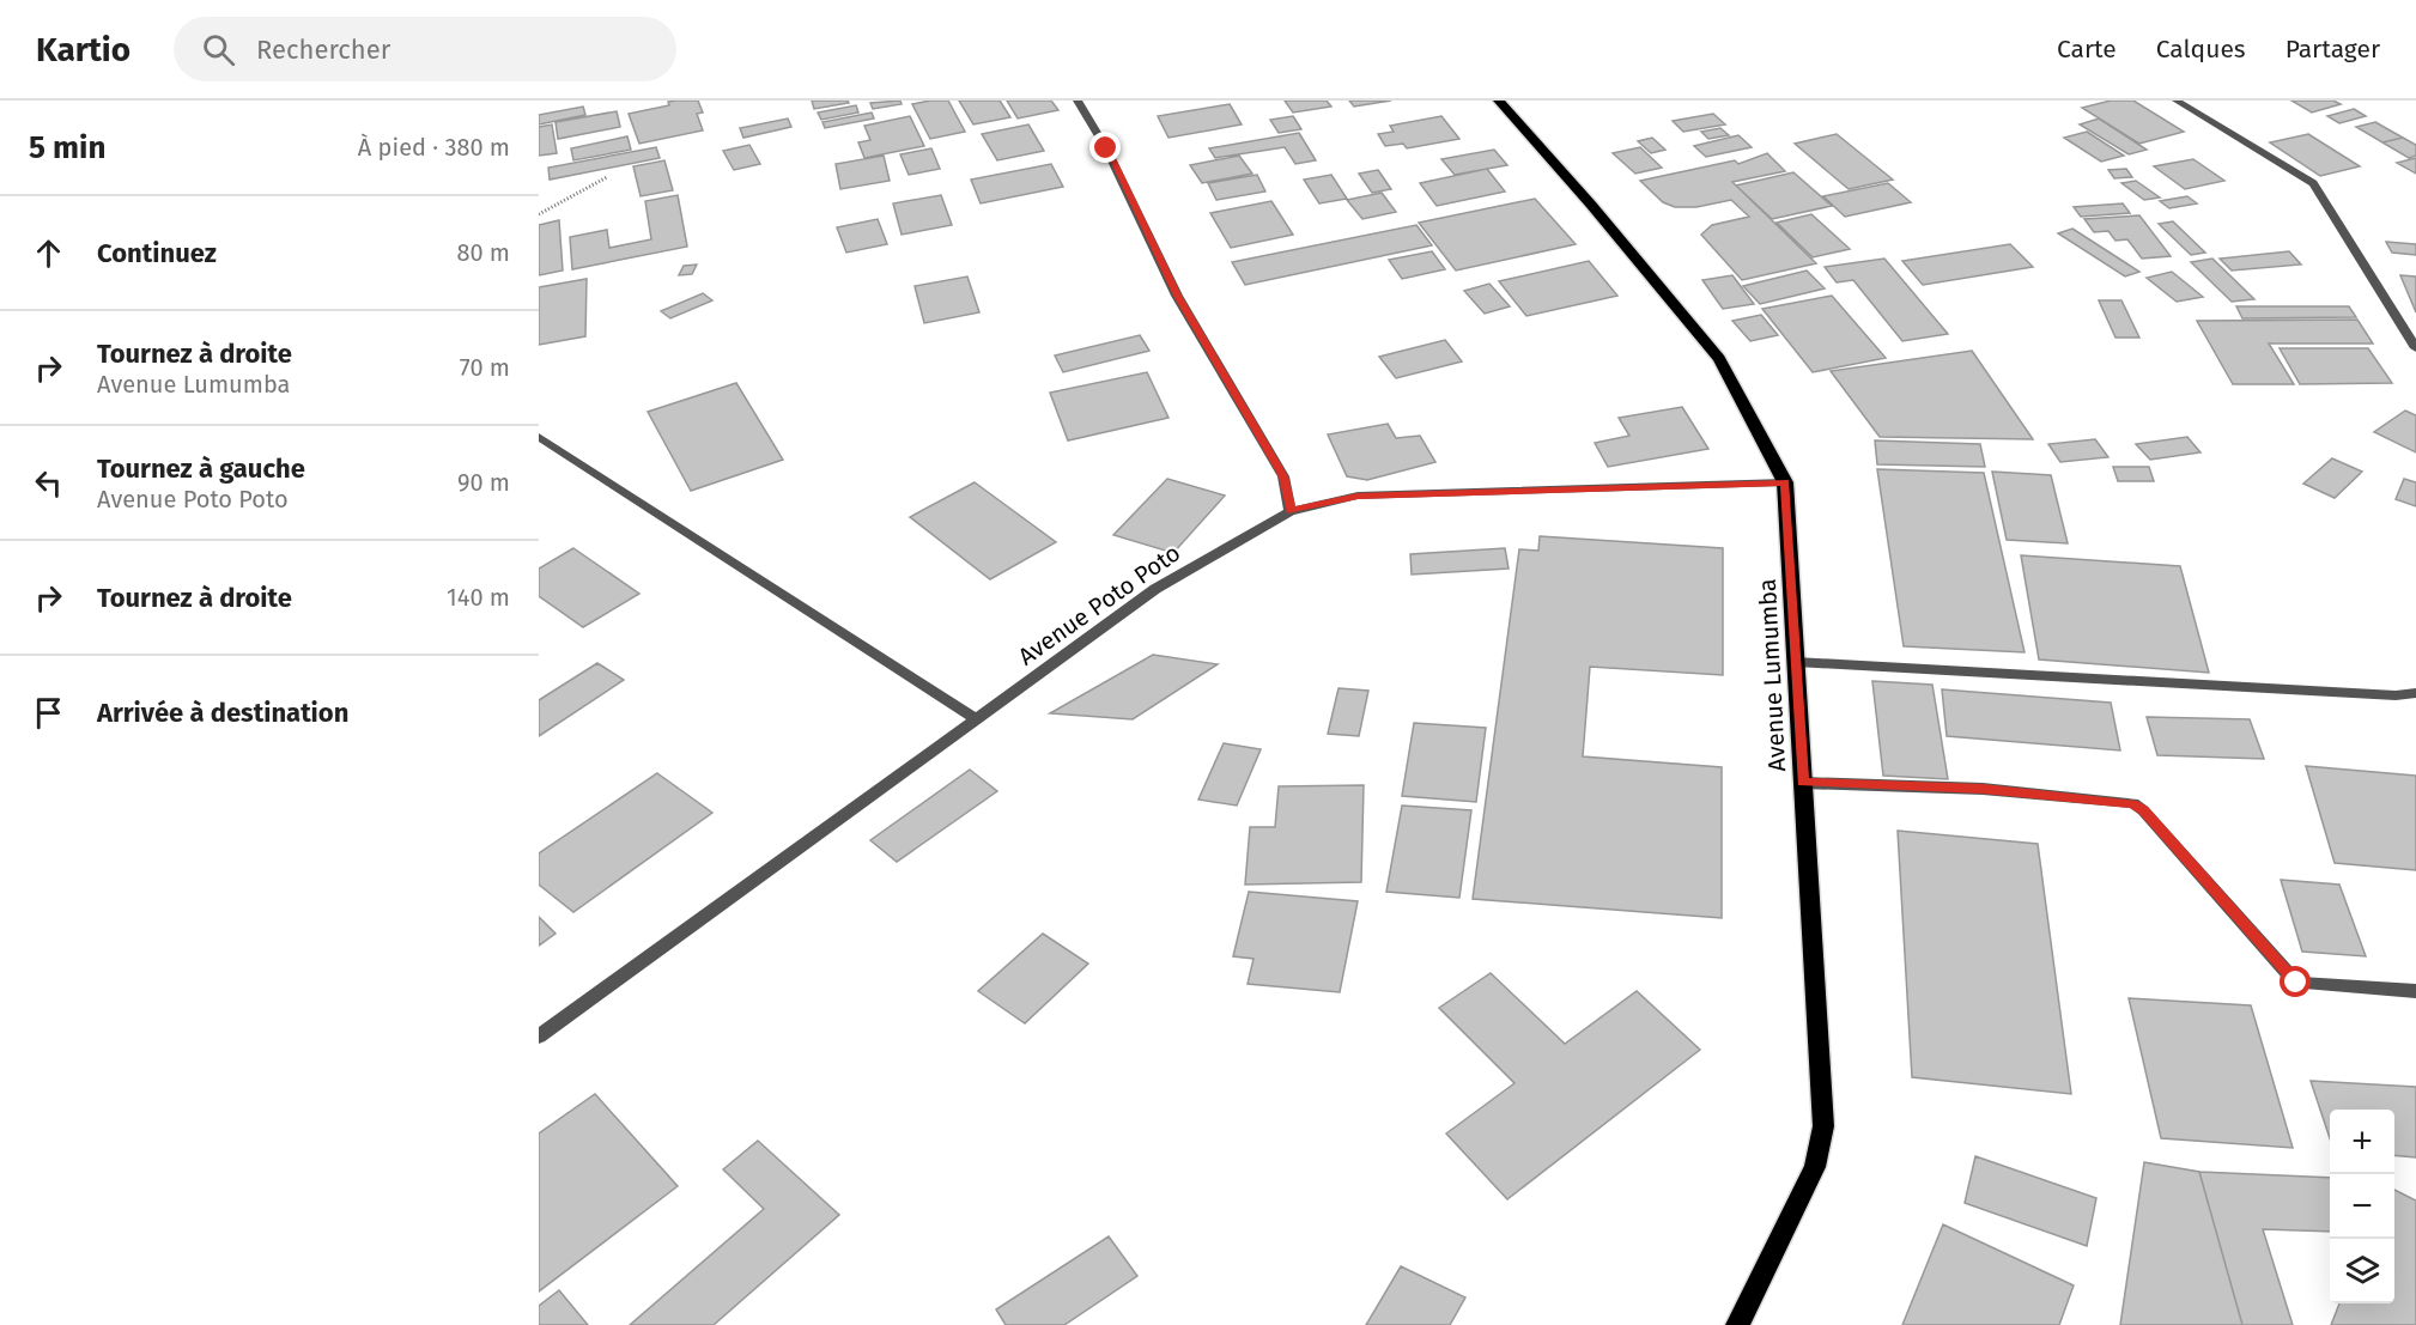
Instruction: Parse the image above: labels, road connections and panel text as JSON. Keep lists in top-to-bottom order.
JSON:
{
  "streets": {
    "main road": ["Avenue Lumumba"],
    "street": ["Avenue Poto Poto"]
  },
  "crossings": [
    ["Avenue Poto Poto", "Avenue Lumumba"]
  ],
  "page": {
    "header": "Kartio",
    "search": "Rechercher",
    "nav": ["Carte", "Calques", "Partager"],
    "heading": ["5 min", "À pied · 380 m"],
    "list": [
      ["Continuez", "80 m"],
      ["Tournez à droite", "Avenue Lumumba", "70 m"],
      ["Tournez à gauche", "Avenue Poto Poto", "90 m"],
      ["Tournez à droite", "140 m"],
      "Arrivée à destination"
    ],
    "map_buttons": ["+", "−"]
  }
}
